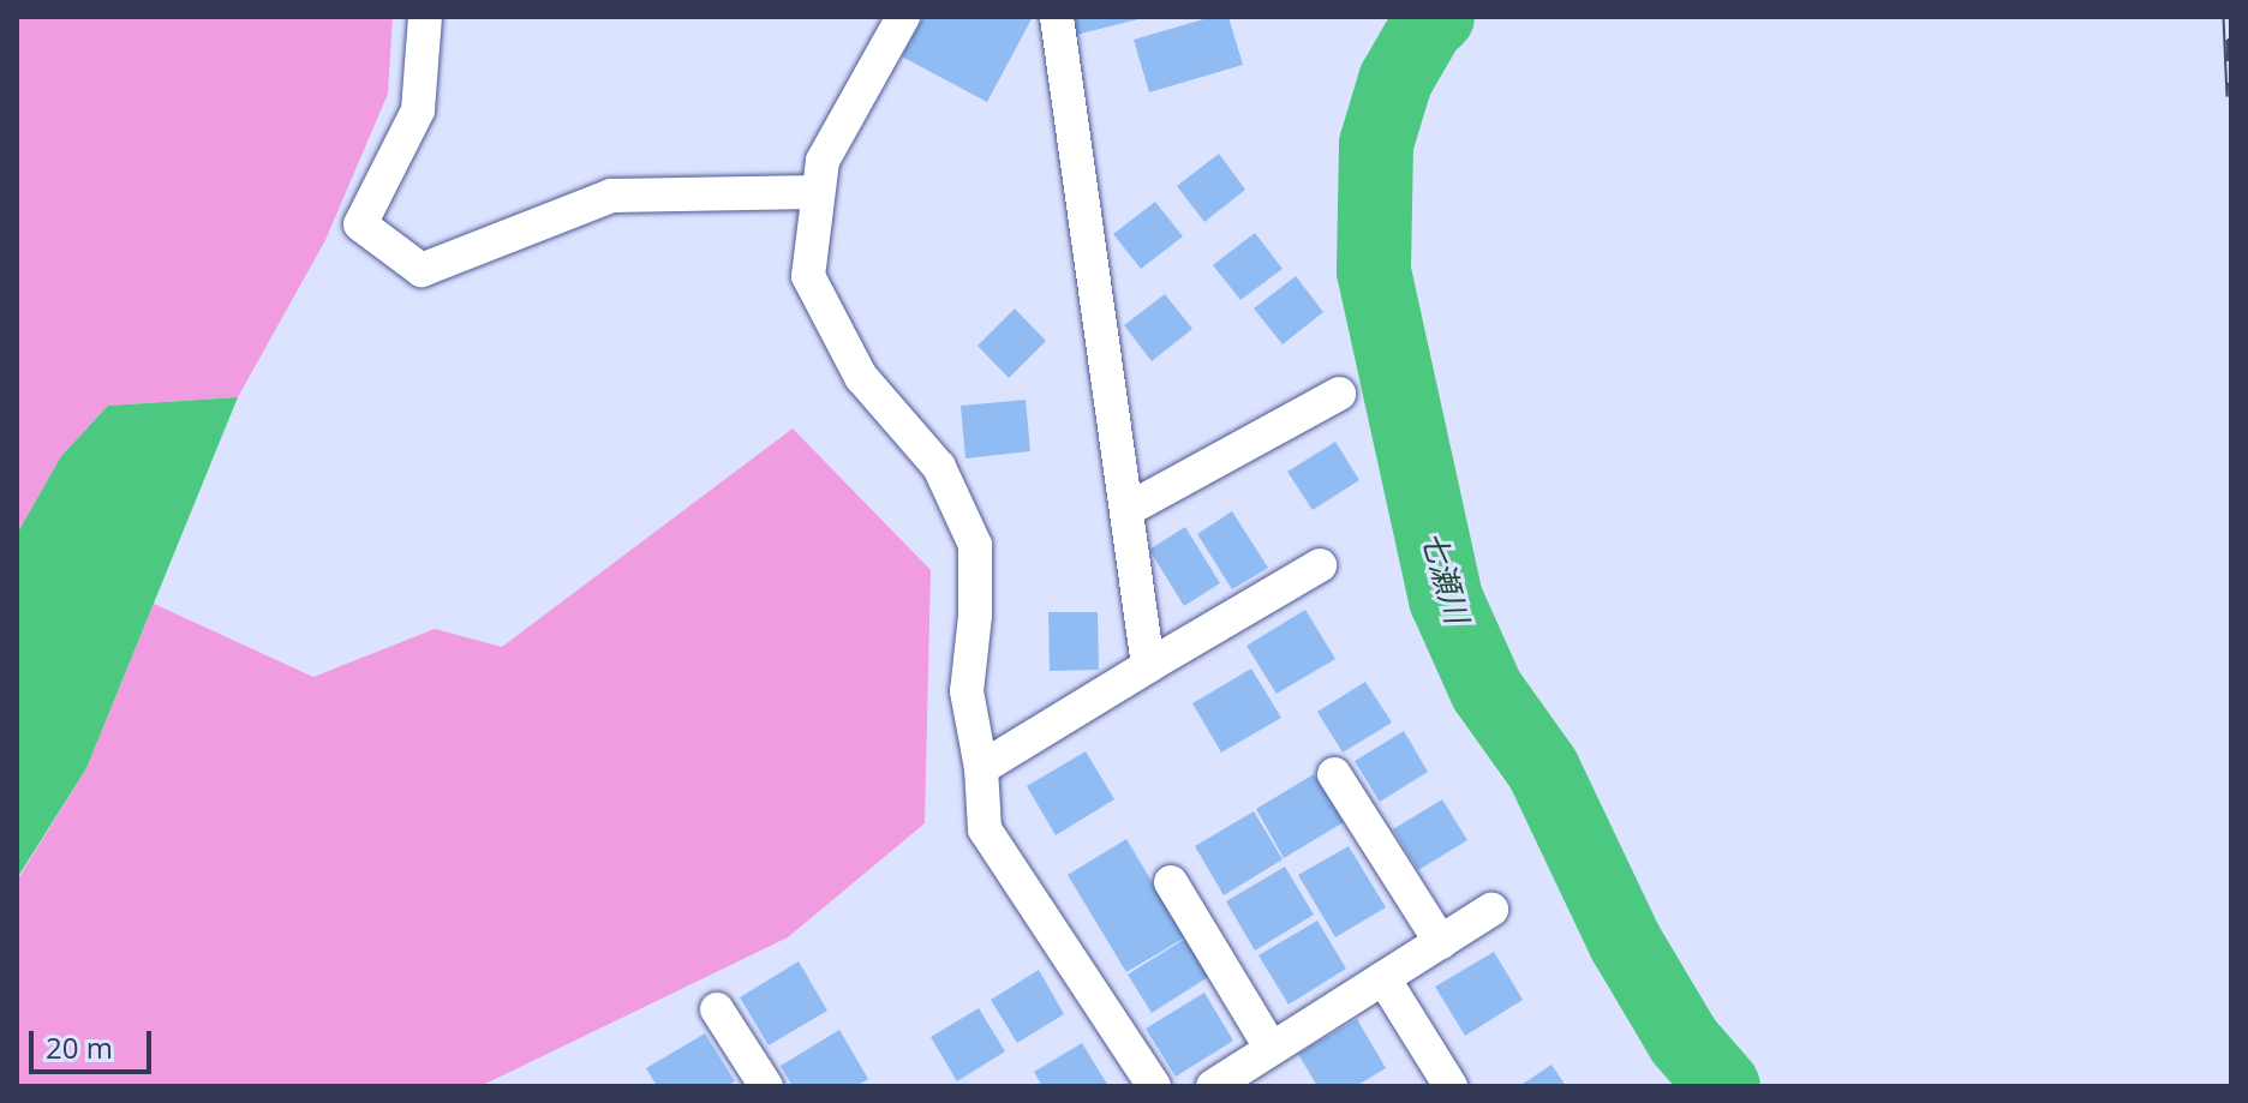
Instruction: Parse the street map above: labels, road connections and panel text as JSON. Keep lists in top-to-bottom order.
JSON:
{
  "water": ["七瀬川"],
  "scale_bar": "20 m"
}
